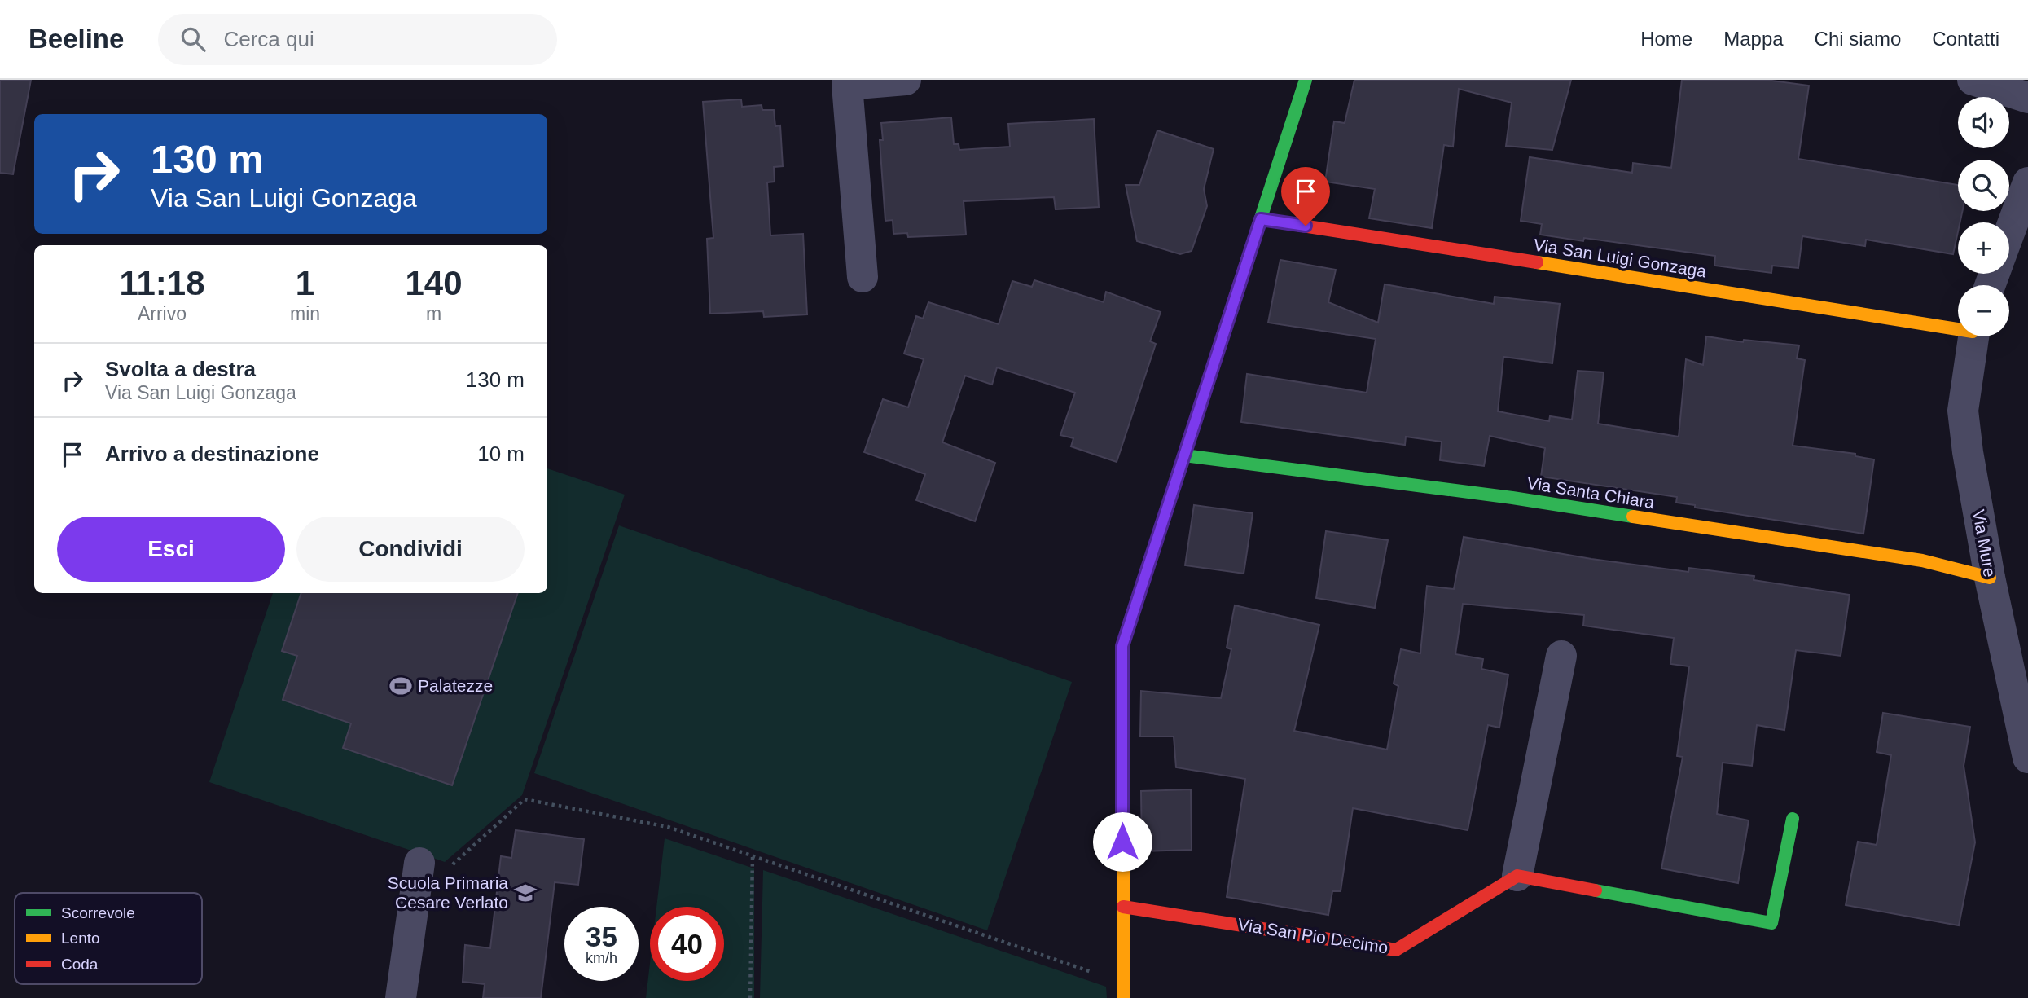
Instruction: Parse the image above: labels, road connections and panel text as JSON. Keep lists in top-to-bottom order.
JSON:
{
  "streets": {
    "street": [
      "Via San Luigi Gonzaga",
      "Via Santa Chiara",
      "Via Mure",
      "Via San Pio Decimo"
    ]
  },
  "crossings": [
    ["Via Santa Chiara", "Via Mure"]
  ],
  "places": {
    "sports": ["Palatezze"],
    "school or university": ["Scuola Primaria Cesare Verlato"]
  },
  "legend": ["Scorrevole", "Lento", "Coda"],
  "page": {
    "header": "Beeline",
    "search": "Cerca qui",
    "nav": [
      "Home",
      "Mappa",
      "Chi siamo",
      "Contatti"
    ],
    "map_buttons": ["+", "−"],
    "turn": ["130 m", "Via San Luigi Gonzaga"],
    "eta": [
      "11:18",
      "Arrivo",
      "1",
      "min",
      "140",
      "m"
    ],
    "list": [
      {
        "name": "Svolta a destra",
        "note": "Via San Luigi Gonzaga",
        "value": "130 m"
      },
      {
        "name": "Arrivo a destinazione",
        "value": "10 m"
      }
    ],
    "buttons": ["Esci", "Condividi"],
    "speed": "35 km/h",
    "limit": "40"
  }
}
